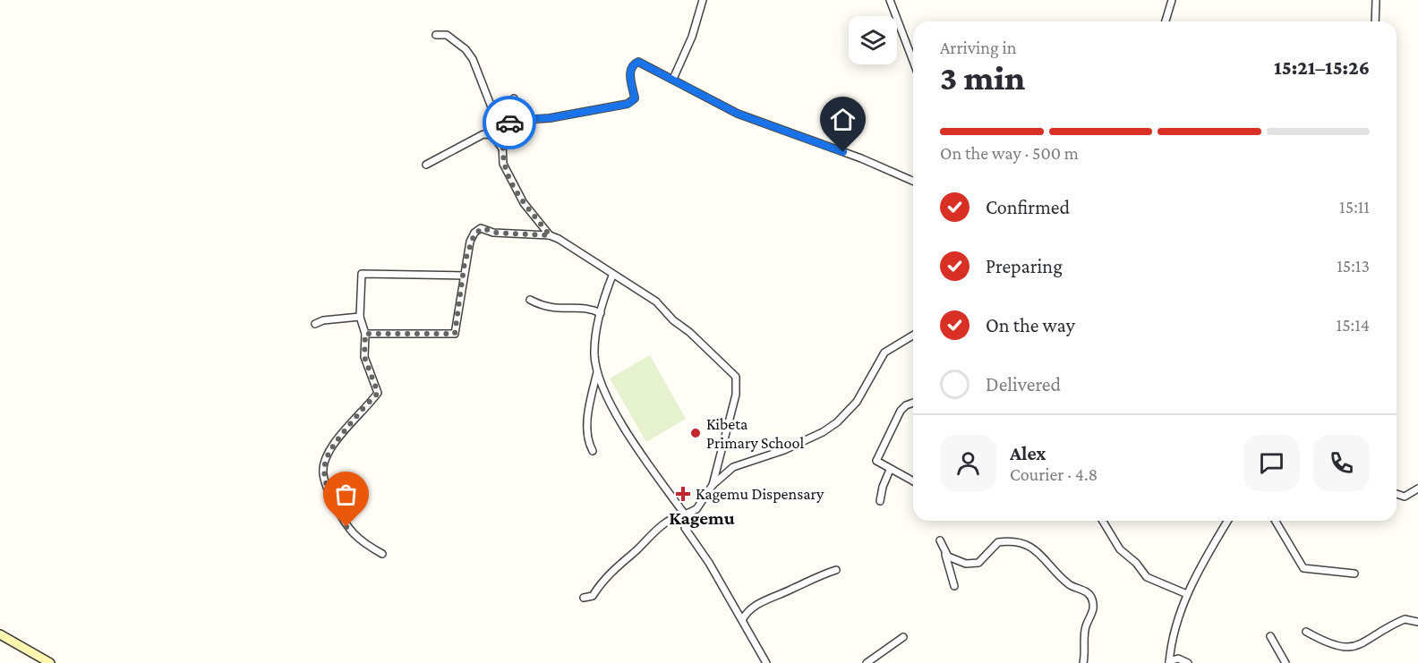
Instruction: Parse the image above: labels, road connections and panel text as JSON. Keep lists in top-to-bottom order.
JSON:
{
  "districts": ["Kagemu"],
  "places": {
    "other": ["Kibeta Primary School"],
    "health": ["Kagemu Dispensary"]
  },
  "page": {
    "heading": ["3 min", "Arriving in", "15:21–15:26"],
    "panel": ["Alex", "Courier · 4.8"],
    "bar": "On the way · 500 m",
    "list": [
      ["Confirmed", "15:11"],
      ["Preparing", "15:13"],
      ["On the way", "15:14"],
      "Delivered"
    ]
  }
}
